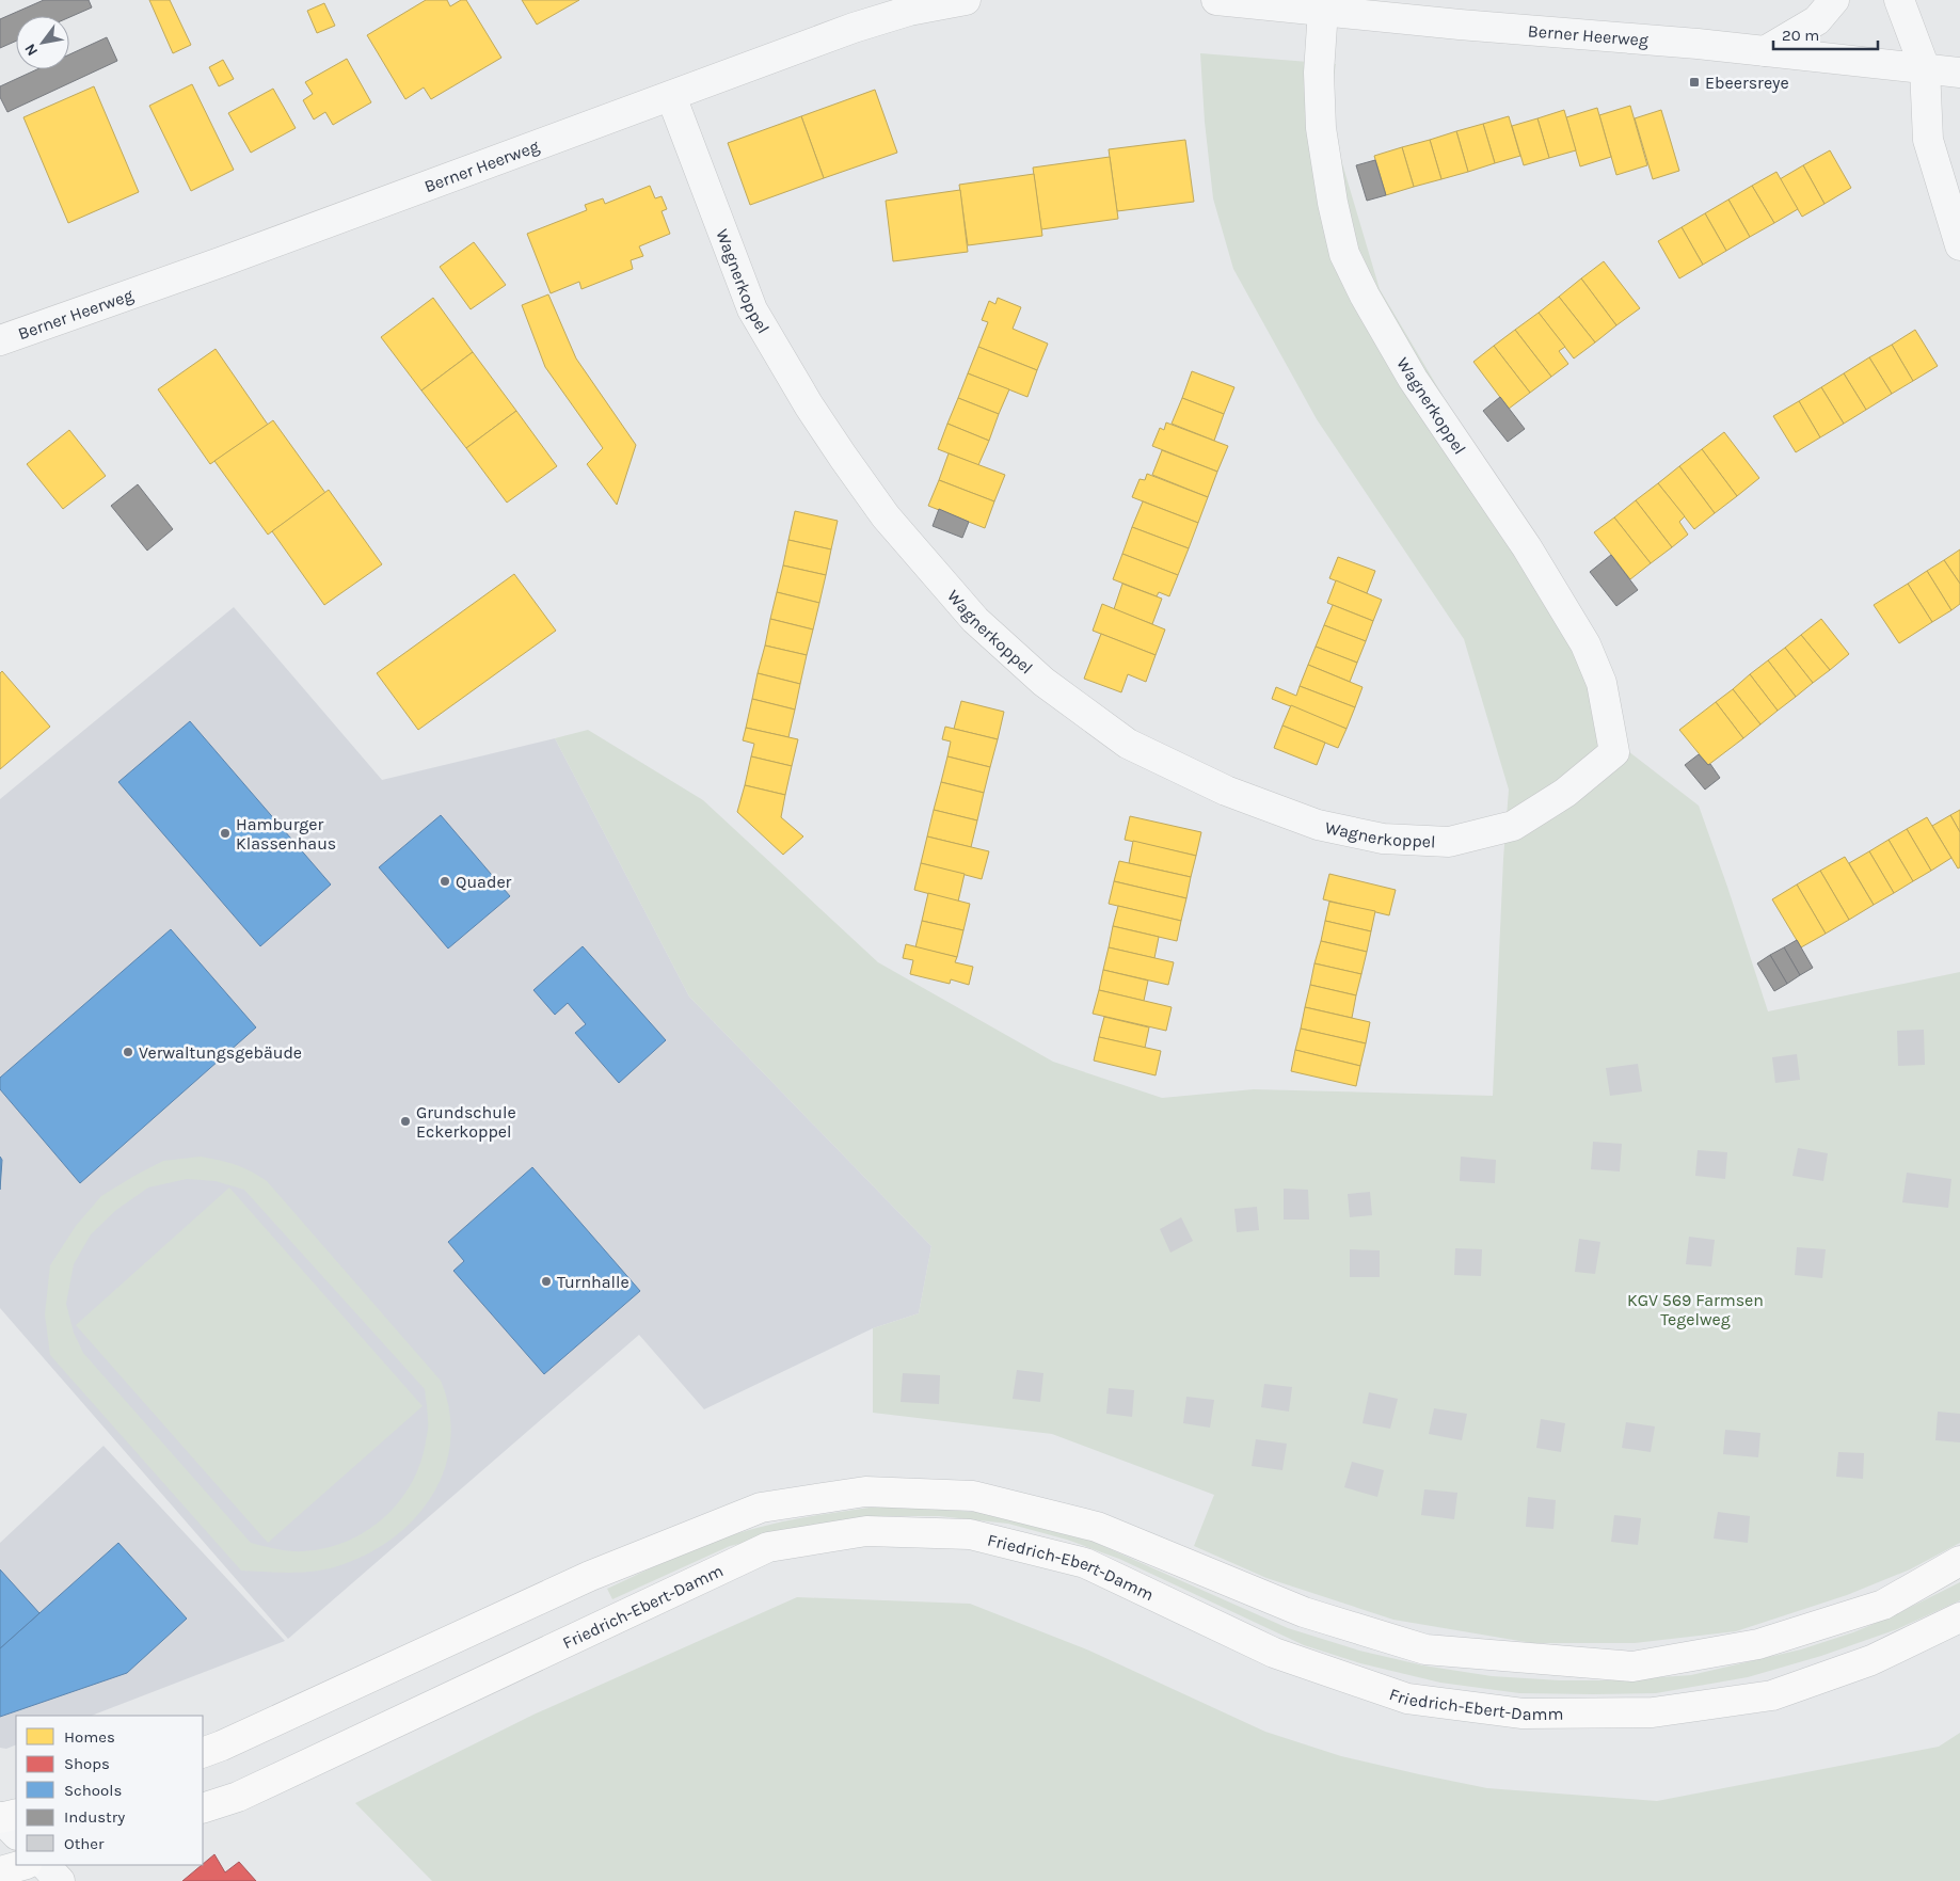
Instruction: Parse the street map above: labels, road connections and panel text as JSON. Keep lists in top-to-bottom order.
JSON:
{
  "streets": {
    "main road": ["Friedrich-Ebert-Damm"],
    "street": ["Berner Heerweg", "Wagnerkoppel"]
  },
  "crossings": [
    ["Berner Heerweg", "Wagnerkoppel"]
  ],
  "parks": ["KGV 569 Farmsen Tegelweg"],
  "places": {
    "transit": ["Ebeersreye"],
    "other": [
      "Hamburger Klassenhaus",
      "Quader",
      "Verwaltungsgebäude",
      "Grundschule Eckerkoppel",
      "Turnhalle"
    ]
  },
  "legend": [
    "Homes",
    "Shops",
    "Schools",
    "Industry",
    "Other"
  ],
  "scale_bar": "20 m",
  "north": "bottom left"
}
